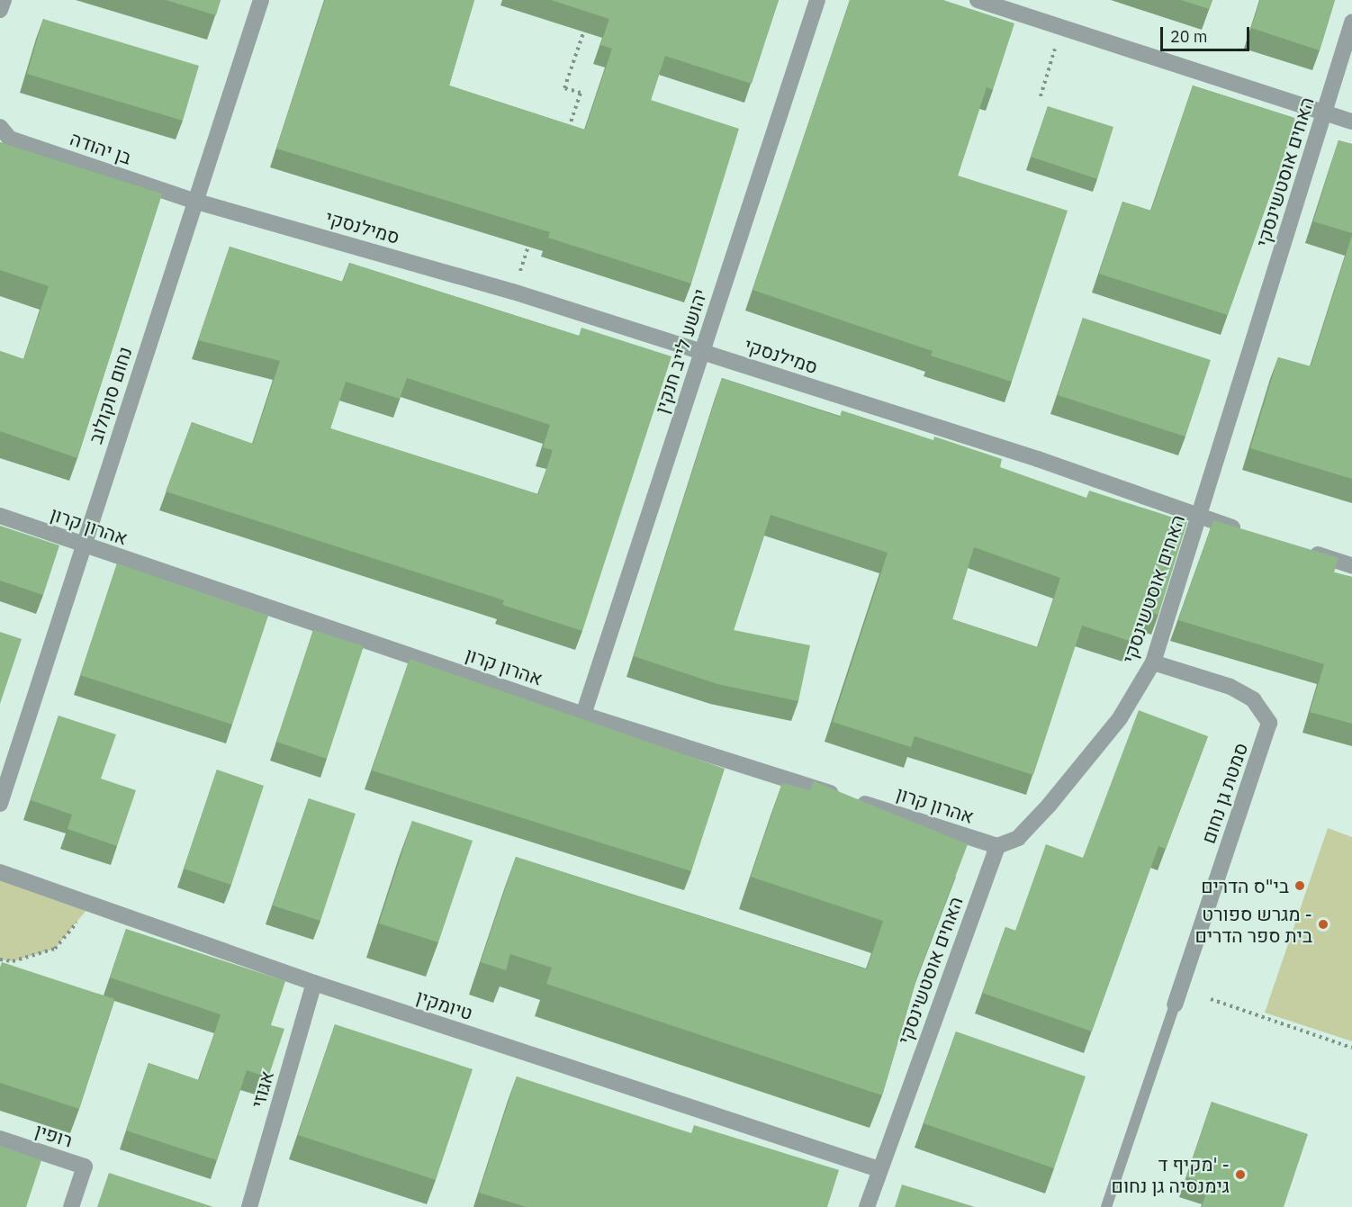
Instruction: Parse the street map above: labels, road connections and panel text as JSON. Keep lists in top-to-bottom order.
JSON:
{
  "streets": {
    "street": [
      "בן יהודה",
      "האחים אוסטשינסקי",
      "סמילנסקי",
      "יהושע לייב חנקין",
      "נחום סוקולוב",
      "אהרון קרון",
      "סמטת גן נחום",
      "טיומקין",
      "אגוזי",
      "רופין"
    ]
  },
  "crossings": [
    ["בן יהודה", "סמילנסקי"],
    ["בן יהודה", "נחום סוקולוב"],
    ["האחים אוסטשינסקי", "סמילנסקי"],
    ["האחים אוסטשינסקי", "אהרון קרון"],
    ["האחים אוסטשינסקי", "סמטת גן נחום"],
    ["האחים אוסטשינסקי", "טיומקין"],
    ["סמילנסקי", "יהושע לייב חנקין"],
    ["סמילנסקי", "נחום סוקולוב"],
    ["יהושע לייב חנקין", "אהרון קרון"],
    ["נחום סוקולוב", "אהרון קרון"],
    ["טיומקין", "אגוזי"]
  ],
  "places": ["בי\"ס הדרים", "מגרש ספורט - בית ספר הדרים", "מקיף ד' - גימנסיה גן נחום"],
  "scale_bar": "20 m"
}
